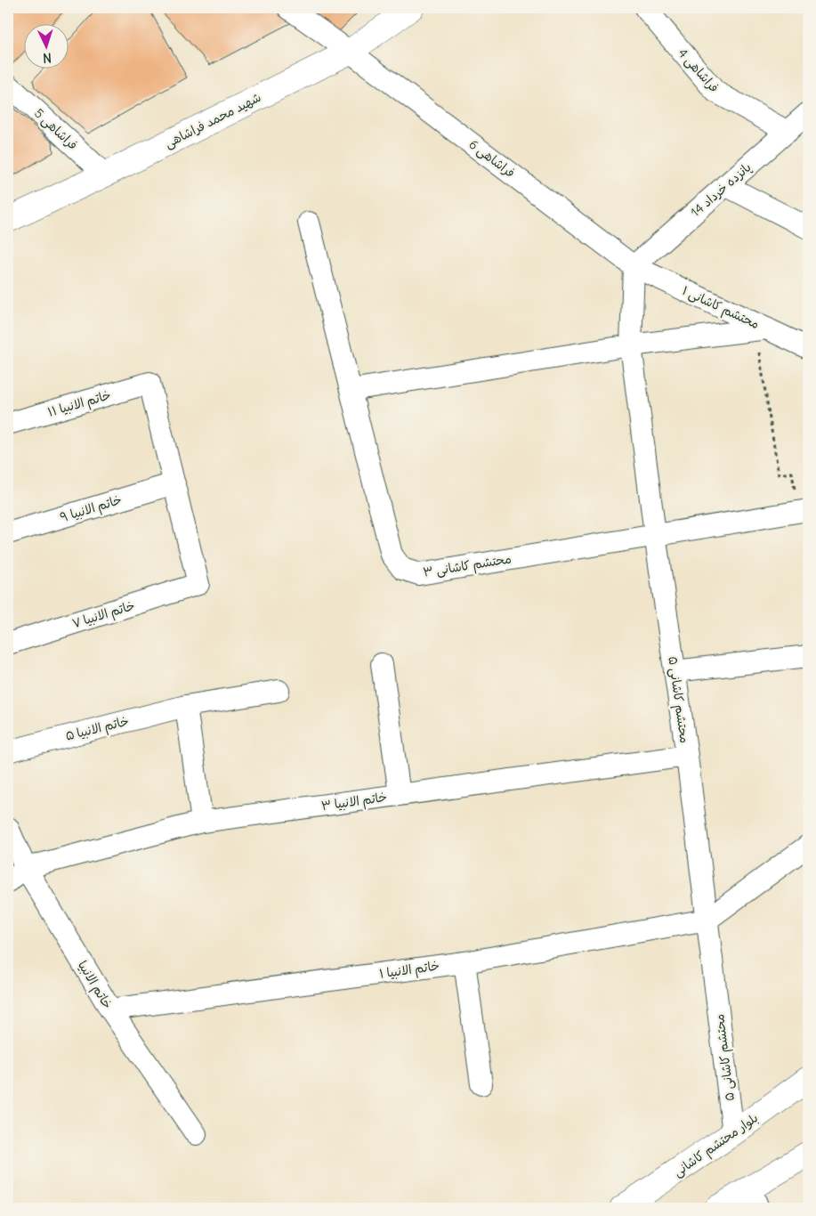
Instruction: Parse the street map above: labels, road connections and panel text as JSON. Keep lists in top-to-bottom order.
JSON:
{
  "streets": {
    "main road": ["شهید محمد فراشاهی", "بلوار محتشم کاشانی"],
    "street": [
      "فراشاهی 4",
      "فراشاهی 5",
      "فراشاهی 6",
      "پانزده خرداد 14",
      "محتشم کاشانی ۱",
      "خاتم الانبیا ۱۱",
      "خاتم الانبیا ۹",
      "محتشم کاشانی ۳",
      "خاتم الانبیا ۷",
      "محتشم کاشانی ۵",
      "خاتم الانبیا ۵",
      "خاتم الانبیا ۳",
      "خاتم الانبیا ۱",
      "خاتم الانبیا"
    ]
  },
  "crossings": [
    ["فراشاهی 4", "پانزده خرداد 14"],
    ["شهید محمد فراشاهی", "فراشاهی 5"],
    ["شهید محمد فراشاهی", "فراشاهی 6"],
    ["فراشاهی 6", "پانزده خرداد 14"],
    ["فراشاهی 6", "محتشم کاشانی ۱"],
    ["فراشاهی 6", "محتشم کاشانی ۵"],
    ["پانزده خرداد 14", "محتشم کاشانی ۱"],
    ["پانزده خرداد 14", "محتشم کاشانی ۵"],
    ["محتشم کاشانی ۱", "محتشم کاشانی ۵"],
    ["خاتم الانبیا ۱۱", "خاتم الانبیا ۹"],
    ["خاتم الانبیا ۱۱", "خاتم الانبیا ۷"],
    ["خاتم الانبیا ۹", "خاتم الانبیا ۷"],
    ["محتشم کاشانی ۳", "محتشم کاشانی ۵"],
    ["محتشم کاشانی ۵", "خاتم الانبیا ۳"],
    ["محتشم کاشانی ۵", "خاتم الانبیا ۱"],
    ["محتشم کاشانی ۵", "بلوار محتشم کاشانی"],
    ["خاتم الانبیا ۳", "خاتم الانبیا"],
    ["خاتم الانبیا ۱", "خاتم الانبیا"]
  ],
  "north": "bottom"
}
